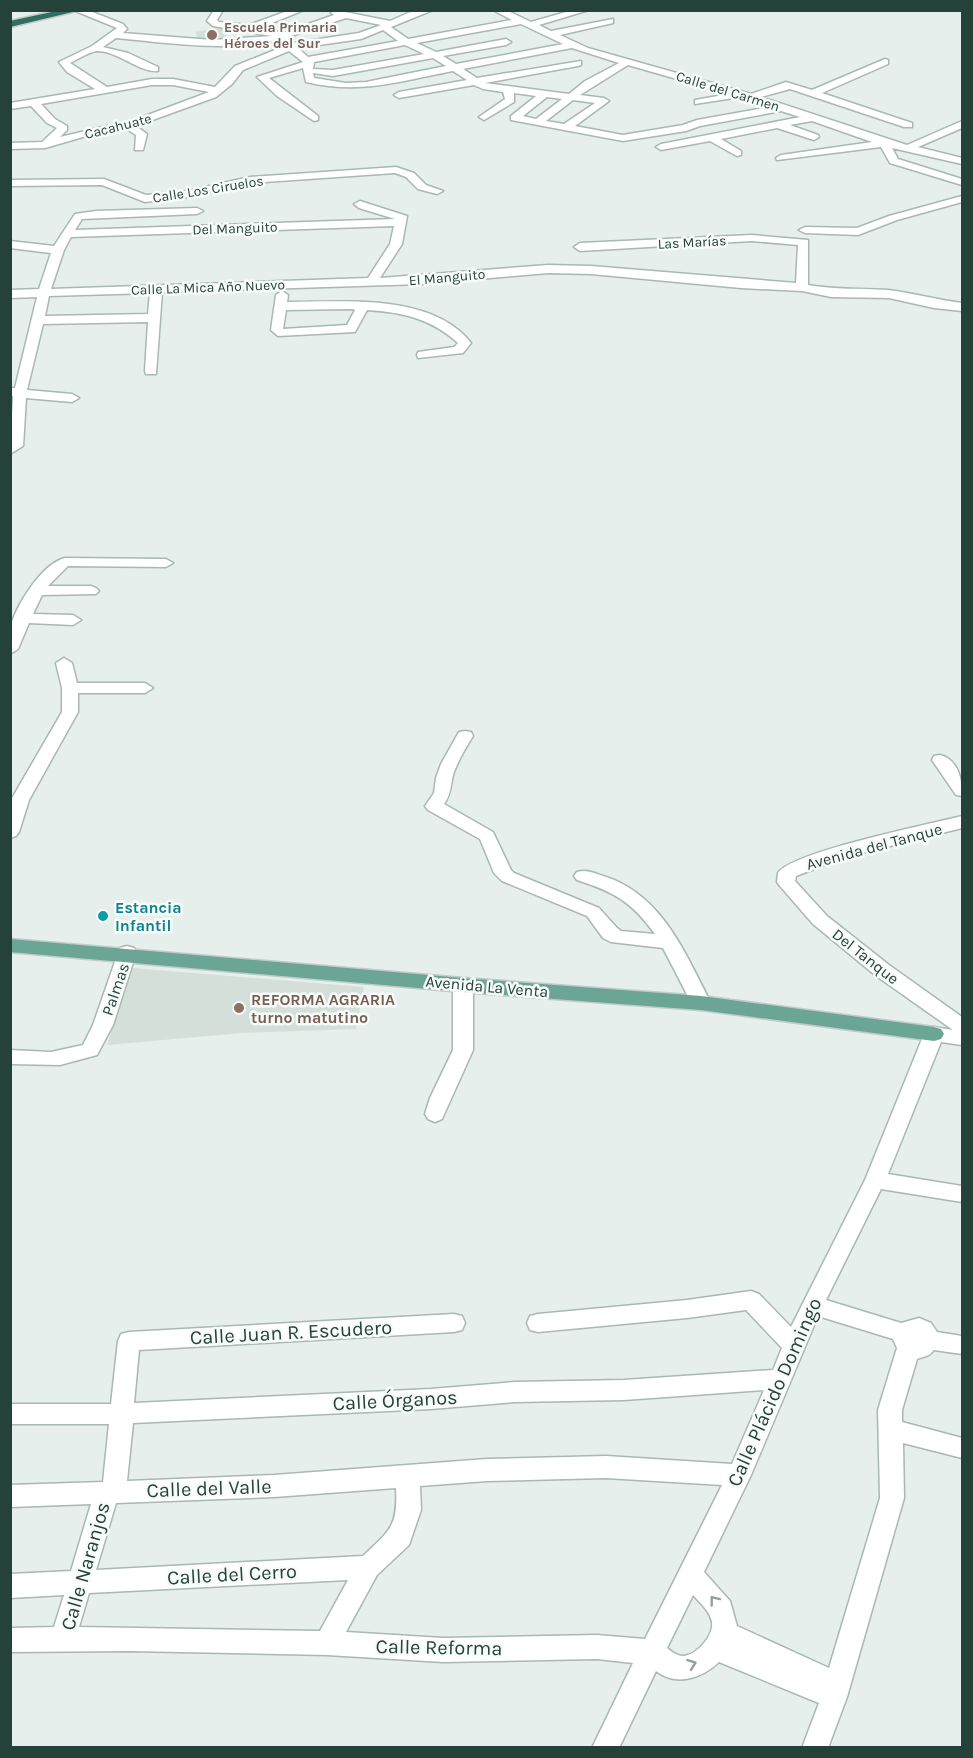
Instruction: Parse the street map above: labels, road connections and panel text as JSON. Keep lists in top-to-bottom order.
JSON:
{
  "streets": {
    "main road": ["Avenida La Venta"],
    "street": [
      "Calle del Carmen",
      "Cacahuate",
      "Calle Los Ciruelos",
      "Del Manguito",
      "Las Marías",
      "El Manguito",
      "Calle La Mica Año Nuevo",
      "Avenida del Tanque",
      "Del Tanque",
      "Palmas",
      "Calle Juan R. Escudero",
      "Calle Plácido Domingo",
      "Calle Órganos",
      "Calle del Valle",
      "Calle Naranjos",
      "Calle del Cerro",
      "Calle Reforma"
    ]
  },
  "crossings": [
    ["El Manguito", "Calle La Mica Año Nuevo"],
    ["Avenida del Tanque", "Del Tanque"],
    ["Avenida La Venta", "Palmas"],
    ["Avenida La Venta", "Calle Plácido Domingo"],
    ["Calle Juan R. Escudero", "Calle Naranjos"],
    ["Calle Plácido Domingo", "Calle Órganos"],
    ["Calle Plácido Domingo", "Calle del Valle"],
    ["Calle Plácido Domingo", "Calle Reforma"],
    ["Calle Órganos", "Calle Naranjos"],
    ["Calle del Valle", "Calle Naranjos"],
    ["Calle Naranjos", "Calle del Cerro"],
    ["Calle Naranjos", "Calle Reforma"]
  ],
  "places": ["Escuela Primaria Héroes del Sur", "Estancia Infantil", "REFORMA AGRARIA turno matutino"]
}
